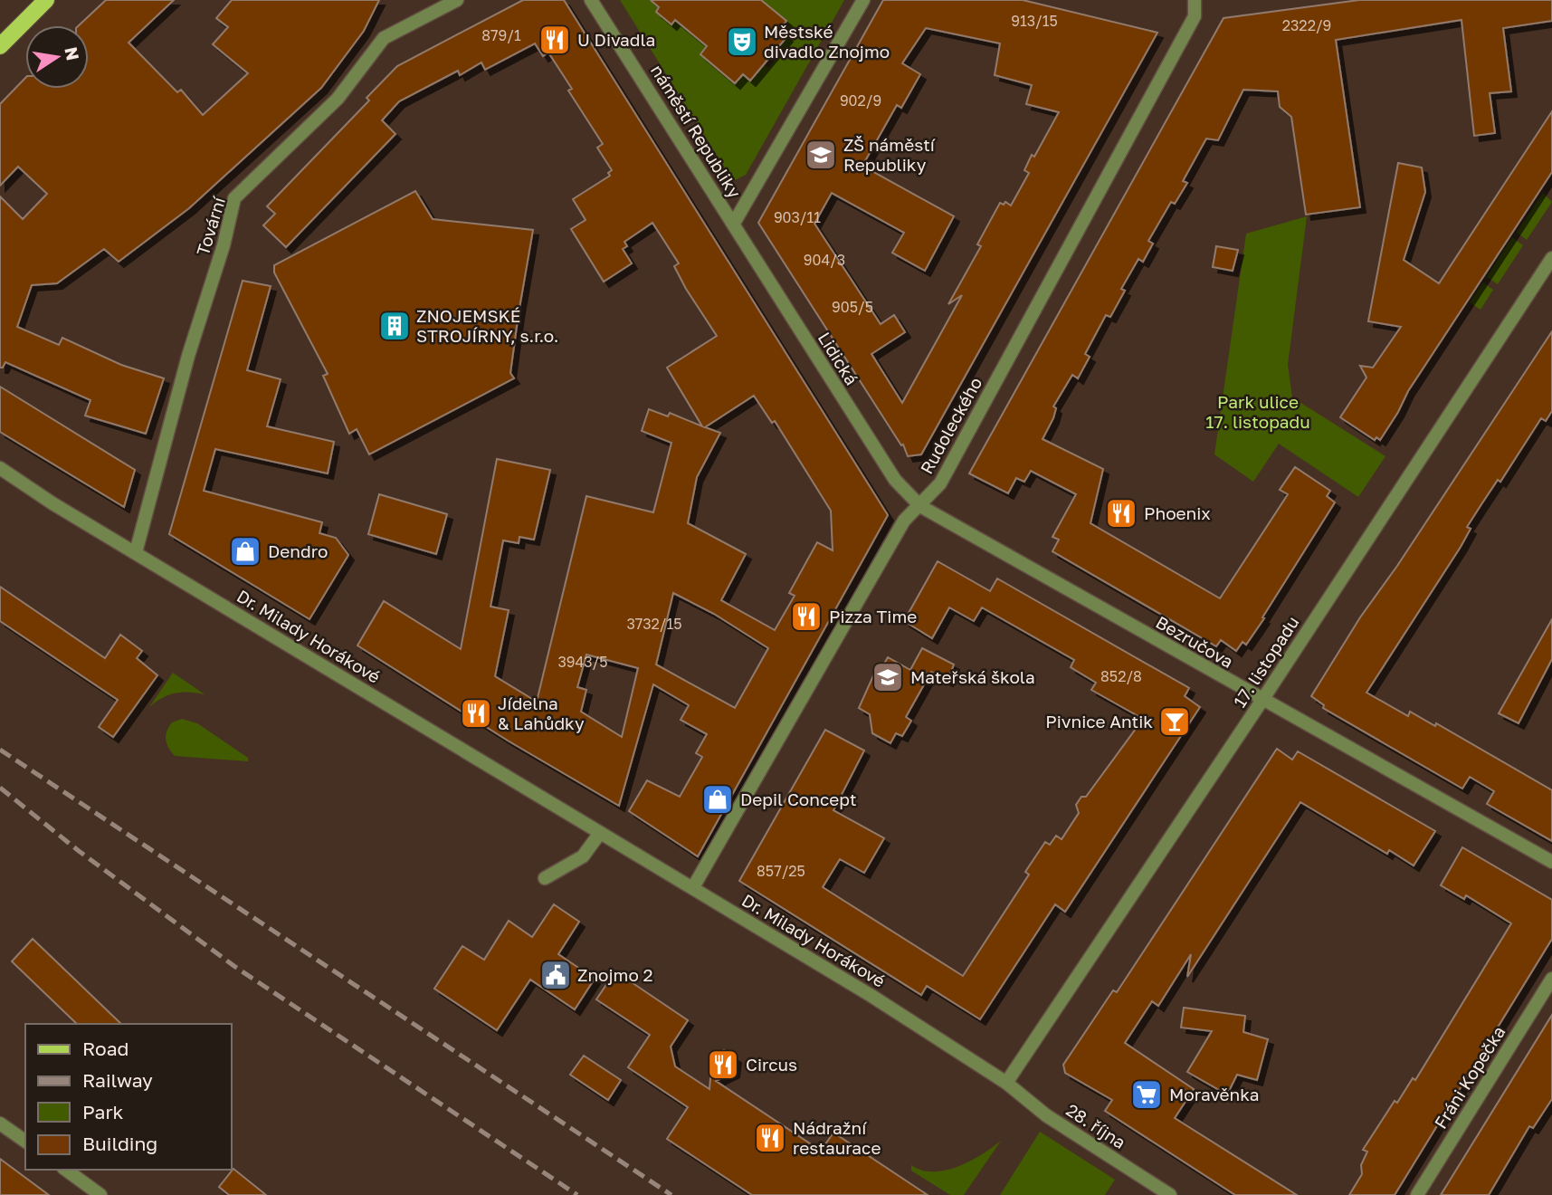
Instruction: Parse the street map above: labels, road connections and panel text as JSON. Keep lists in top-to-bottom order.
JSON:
{
  "streets": {
    "street": [
      "náměstí Republiky",
      "Tovární",
      "Lidická",
      "Rudoleckého",
      "Dr. Milady Horákové",
      "Bezručova",
      "17. listopadu",
      "Fráni Kopečka",
      "28. října"
    ]
  },
  "crossings": [
    ["náměstí Republiky", "Lidická"],
    ["Tovární", "Dr. Milady Horákové"],
    ["Lidická", "Rudoleckého"],
    ["Lidická", "Bezručova"],
    ["Rudoleckého", "Dr. Milady Horákové"],
    ["Rudoleckého", "Bezručova"],
    ["Dr. Milady Horákové", "17. listopadu"],
    ["Dr. Milady Horákové", "28. října"],
    ["Bezručova", "17. listopadu"],
    ["17. listopadu", "28. října"]
  ],
  "parks": ["Park ulice 17. listopadu"],
  "places": {
    "restaurant": [
      "U Divadla",
      "Phoenix",
      "Pizza Time",
      "Jídelna & Lahůdky",
      "Circus",
      "Nádražní restaurace"
    ],
    "theatre": ["Městské divadlo Znojmo"],
    "school or university": ["ZŠ náměstí Republiky", "Mateřská škola"],
    "building": ["ZNOJEMSKÉ STROJÍRNY, s.r.o."],
    "shop": ["Dendro", "Depil Concept"],
    "bar": ["Pivnice Antik"],
    "public building": ["Znojmo 2"],
    "supermarket": ["Moravěnka"]
  },
  "house_numbers": [
    "913/15",
    "2322/9",
    "879/1",
    "902/9",
    "903/11",
    "904/3",
    "905/5",
    "3732/15",
    "3943/5",
    "852/8",
    "857/25"
  ],
  "legend": [
    "Road",
    "Railway",
    "Park",
    "Building"
  ],
  "north": "right"
}
